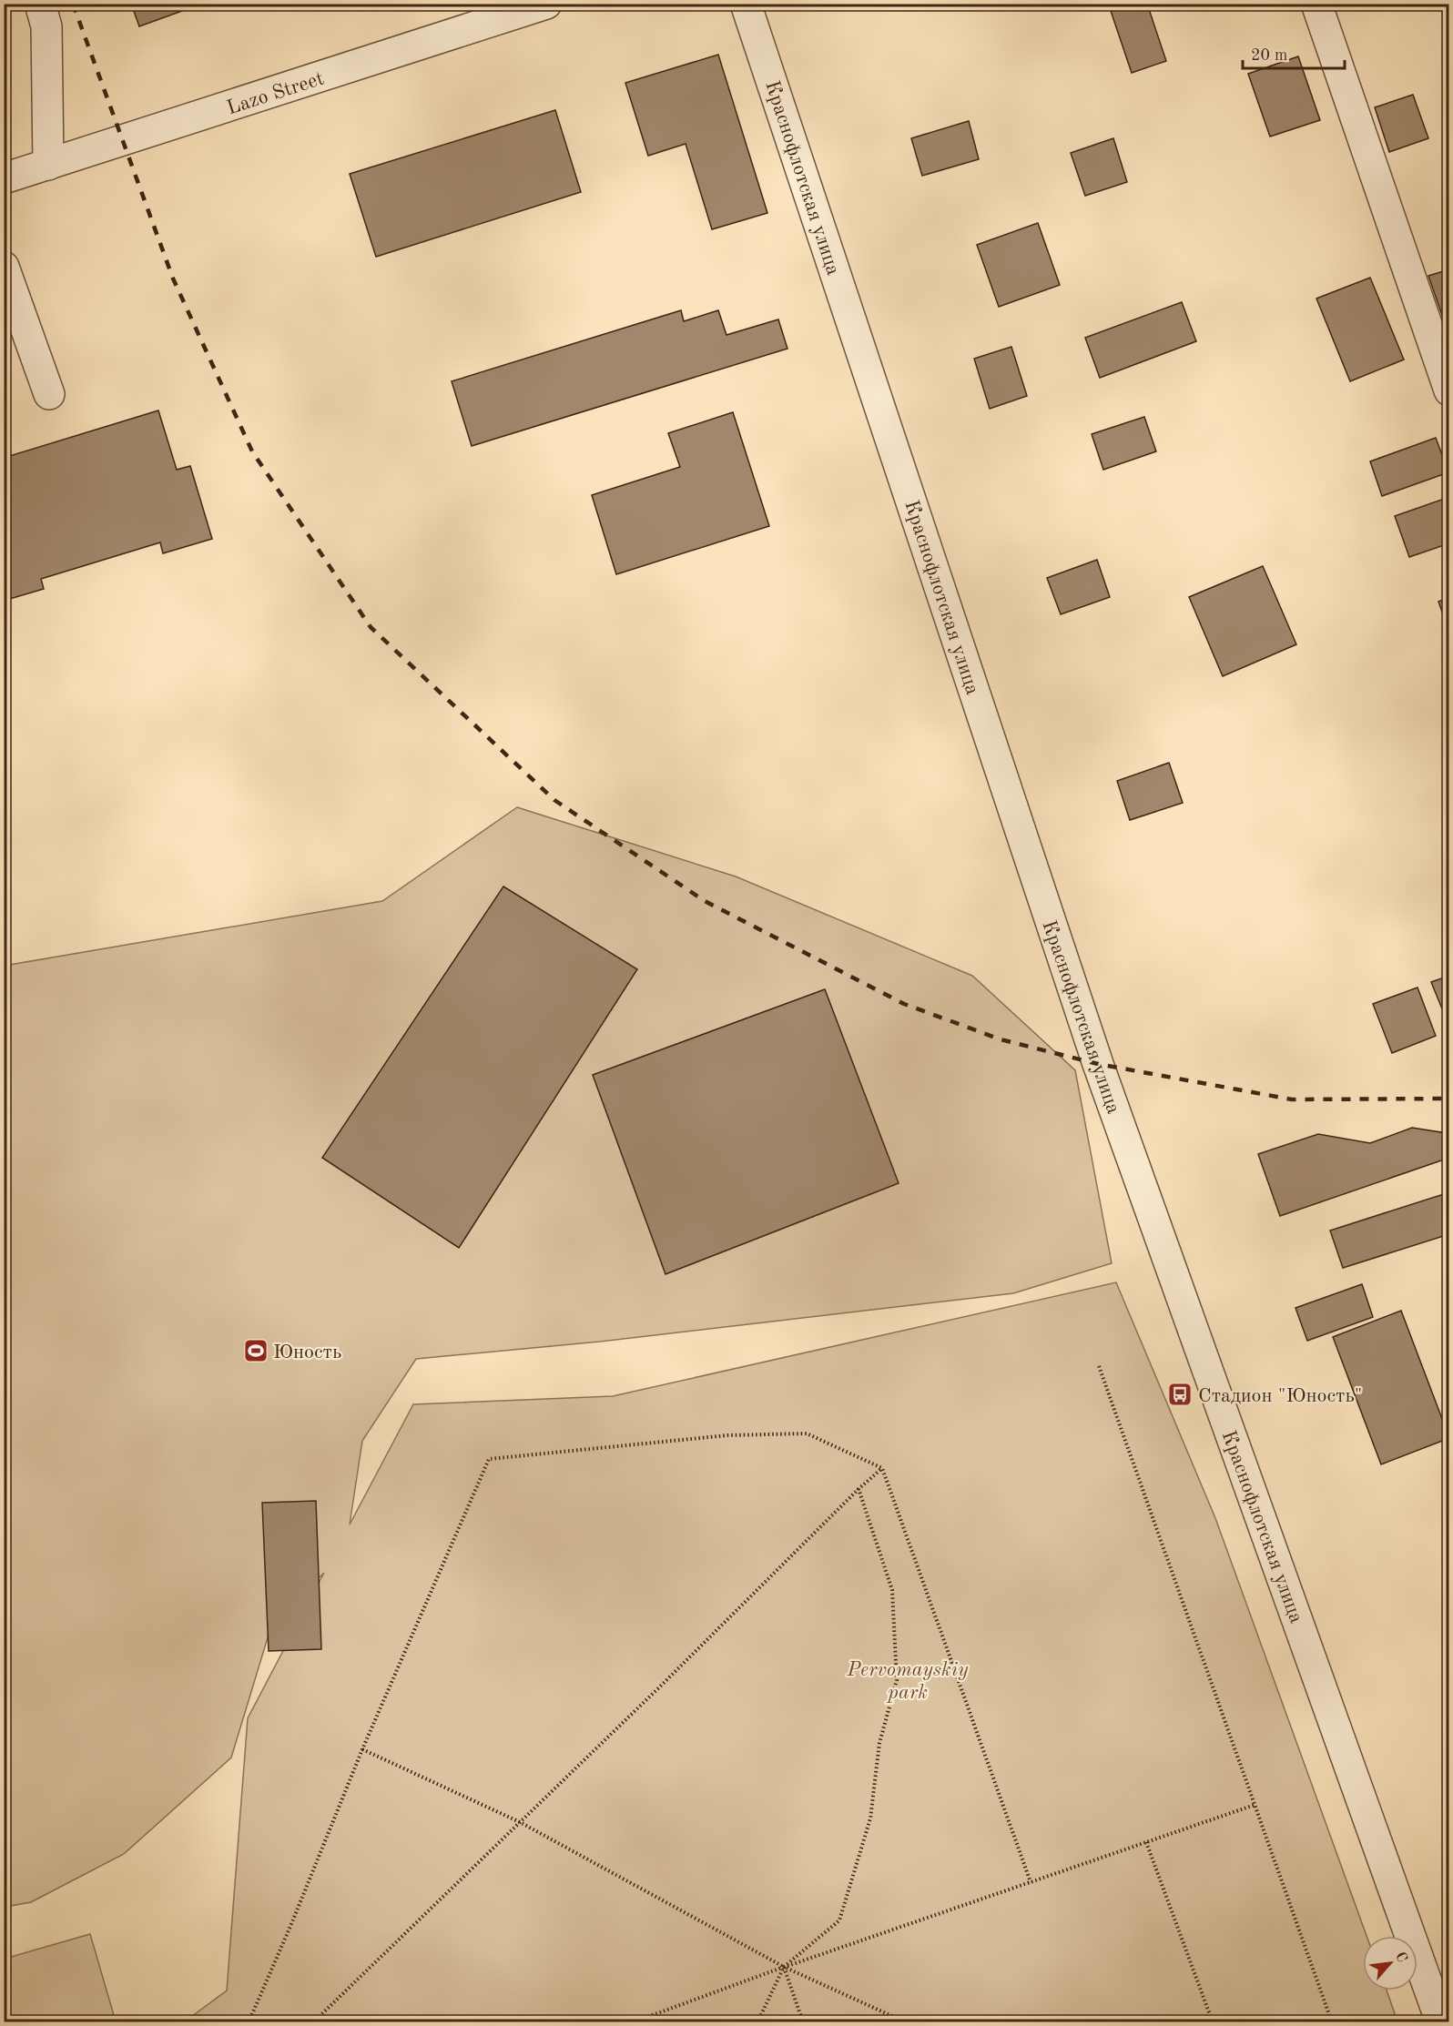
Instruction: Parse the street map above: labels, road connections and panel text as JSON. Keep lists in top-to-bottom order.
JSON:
{
  "streets": {
    "street": ["Lazo Street", "Краснофлотская улица"]
  },
  "parks": ["Pervomayskiy park"],
  "places": {
    "sports": ["Юность"],
    "bus stop": ["Стадион \"Юность\""]
  },
  "scale_bar": "20 m",
  "north": "top right"
}
